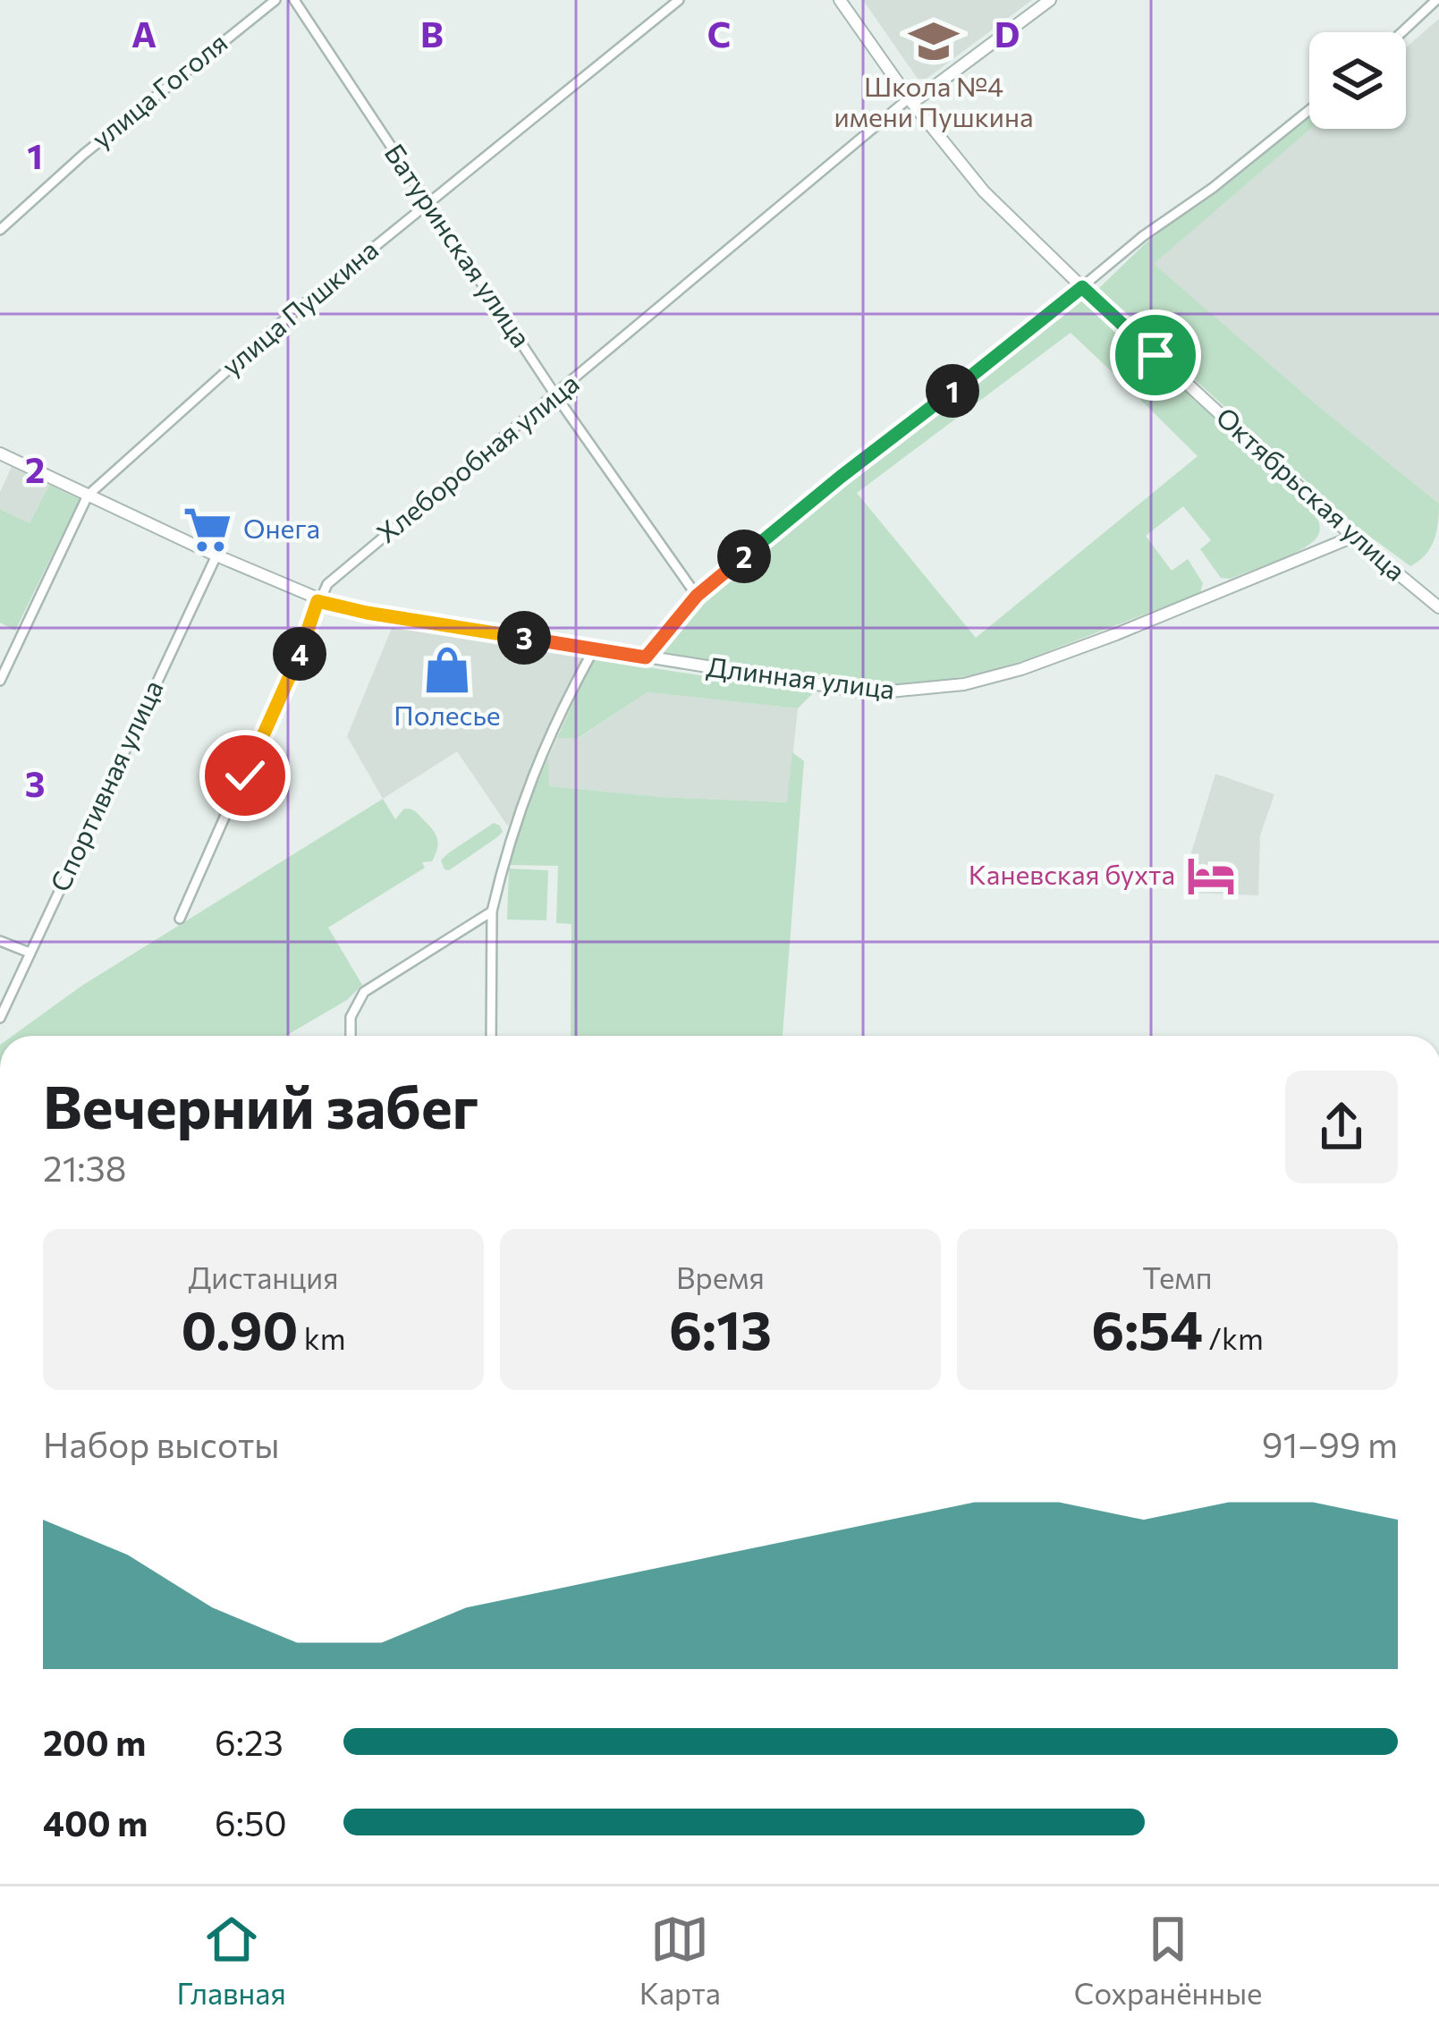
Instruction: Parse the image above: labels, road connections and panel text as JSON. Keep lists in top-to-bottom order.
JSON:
{
  "streets": {
    "street": [
      "улица Гоголя",
      "Батуринская улица",
      "улица Пушкина",
      "Хлеборобная улица",
      "Октябрьская улица",
      "Длинная улица",
      "Спортивная улица"
    ]
  },
  "crossings": [
    ["Батуринская улица", "улица Пушкина"],
    ["Батуринская улица", "Хлеборобная улица"],
    ["улица Пушкина", "Длинная улица"],
    ["Хлеборобная улица", "Октябрьская улица"],
    ["Хлеборобная улица", "Длинная улица"],
    ["Октябрьская улица", "Длинная улица"],
    ["Длинная улица", "Спортивная улица"]
  ],
  "places": {
    "school or university": ["Школа №4 имени Пушкина"],
    "supermarket": ["Онега"],
    "shop": ["Полесье"],
    "hotel": ["Каневская бухта"]
  },
  "page": {
    "pins": [
      "1",
      "2",
      "3",
      "4"
    ],
    "heading": ["Вечерний забег", "21:38"],
    "stats": [
      ["Дистанция", "0.90 km"],
      ["Время", "6:13"],
      ["Темп", "6:54 /km"]
    ],
    "chart": ["Набор высоты", "91–99 m"],
    "list": [
      {
        "name": "200 m",
        "note": "6:23"
      },
      {
        "name": "400 m",
        "note": "6:50"
      }
    ],
    "tabs": ["Главная", "Карта", "Сохранённые"]
  },
  "grid": {
    "columns": [
      "A",
      "B",
      "C",
      "D"
    ],
    "rows": ["1", "2", "3"]
  }
}
